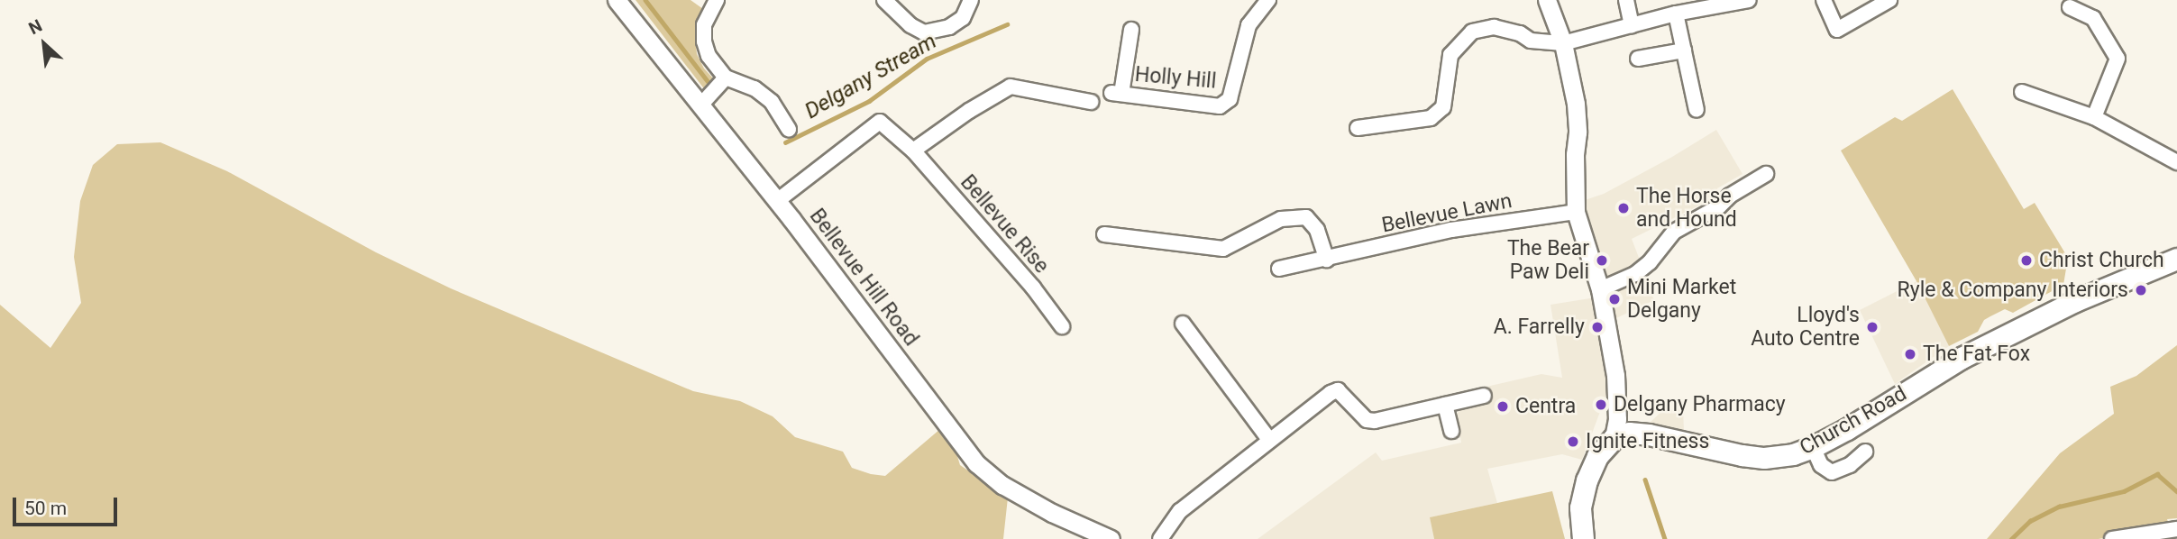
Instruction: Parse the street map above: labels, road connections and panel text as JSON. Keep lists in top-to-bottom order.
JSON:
{
  "streets": {
    "main road": ["Church Road"],
    "street": [
      "Holly Hill",
      "Bellevue Lawn",
      "Bellevue Rise",
      "Bellevue Hill Road"
    ]
  },
  "crossings": [
    ["Bellevue Rise", "Bellevue Hill Road"]
  ],
  "water": ["Delgany Stream"],
  "places": [
    "The Horse and Hound",
    "The Bear Paw Deli",
    "Christ Church",
    "Ryle & Company Interiors",
    "Mini Market Delgany",
    "A. Farrelly",
    "Lloyd's Auto Centre",
    "The Fat Fox",
    "Delgany Pharmacy",
    "Centra",
    "Ignite Fitness"
  ],
  "scale_bar": "50 m",
  "north": "top left"
}
